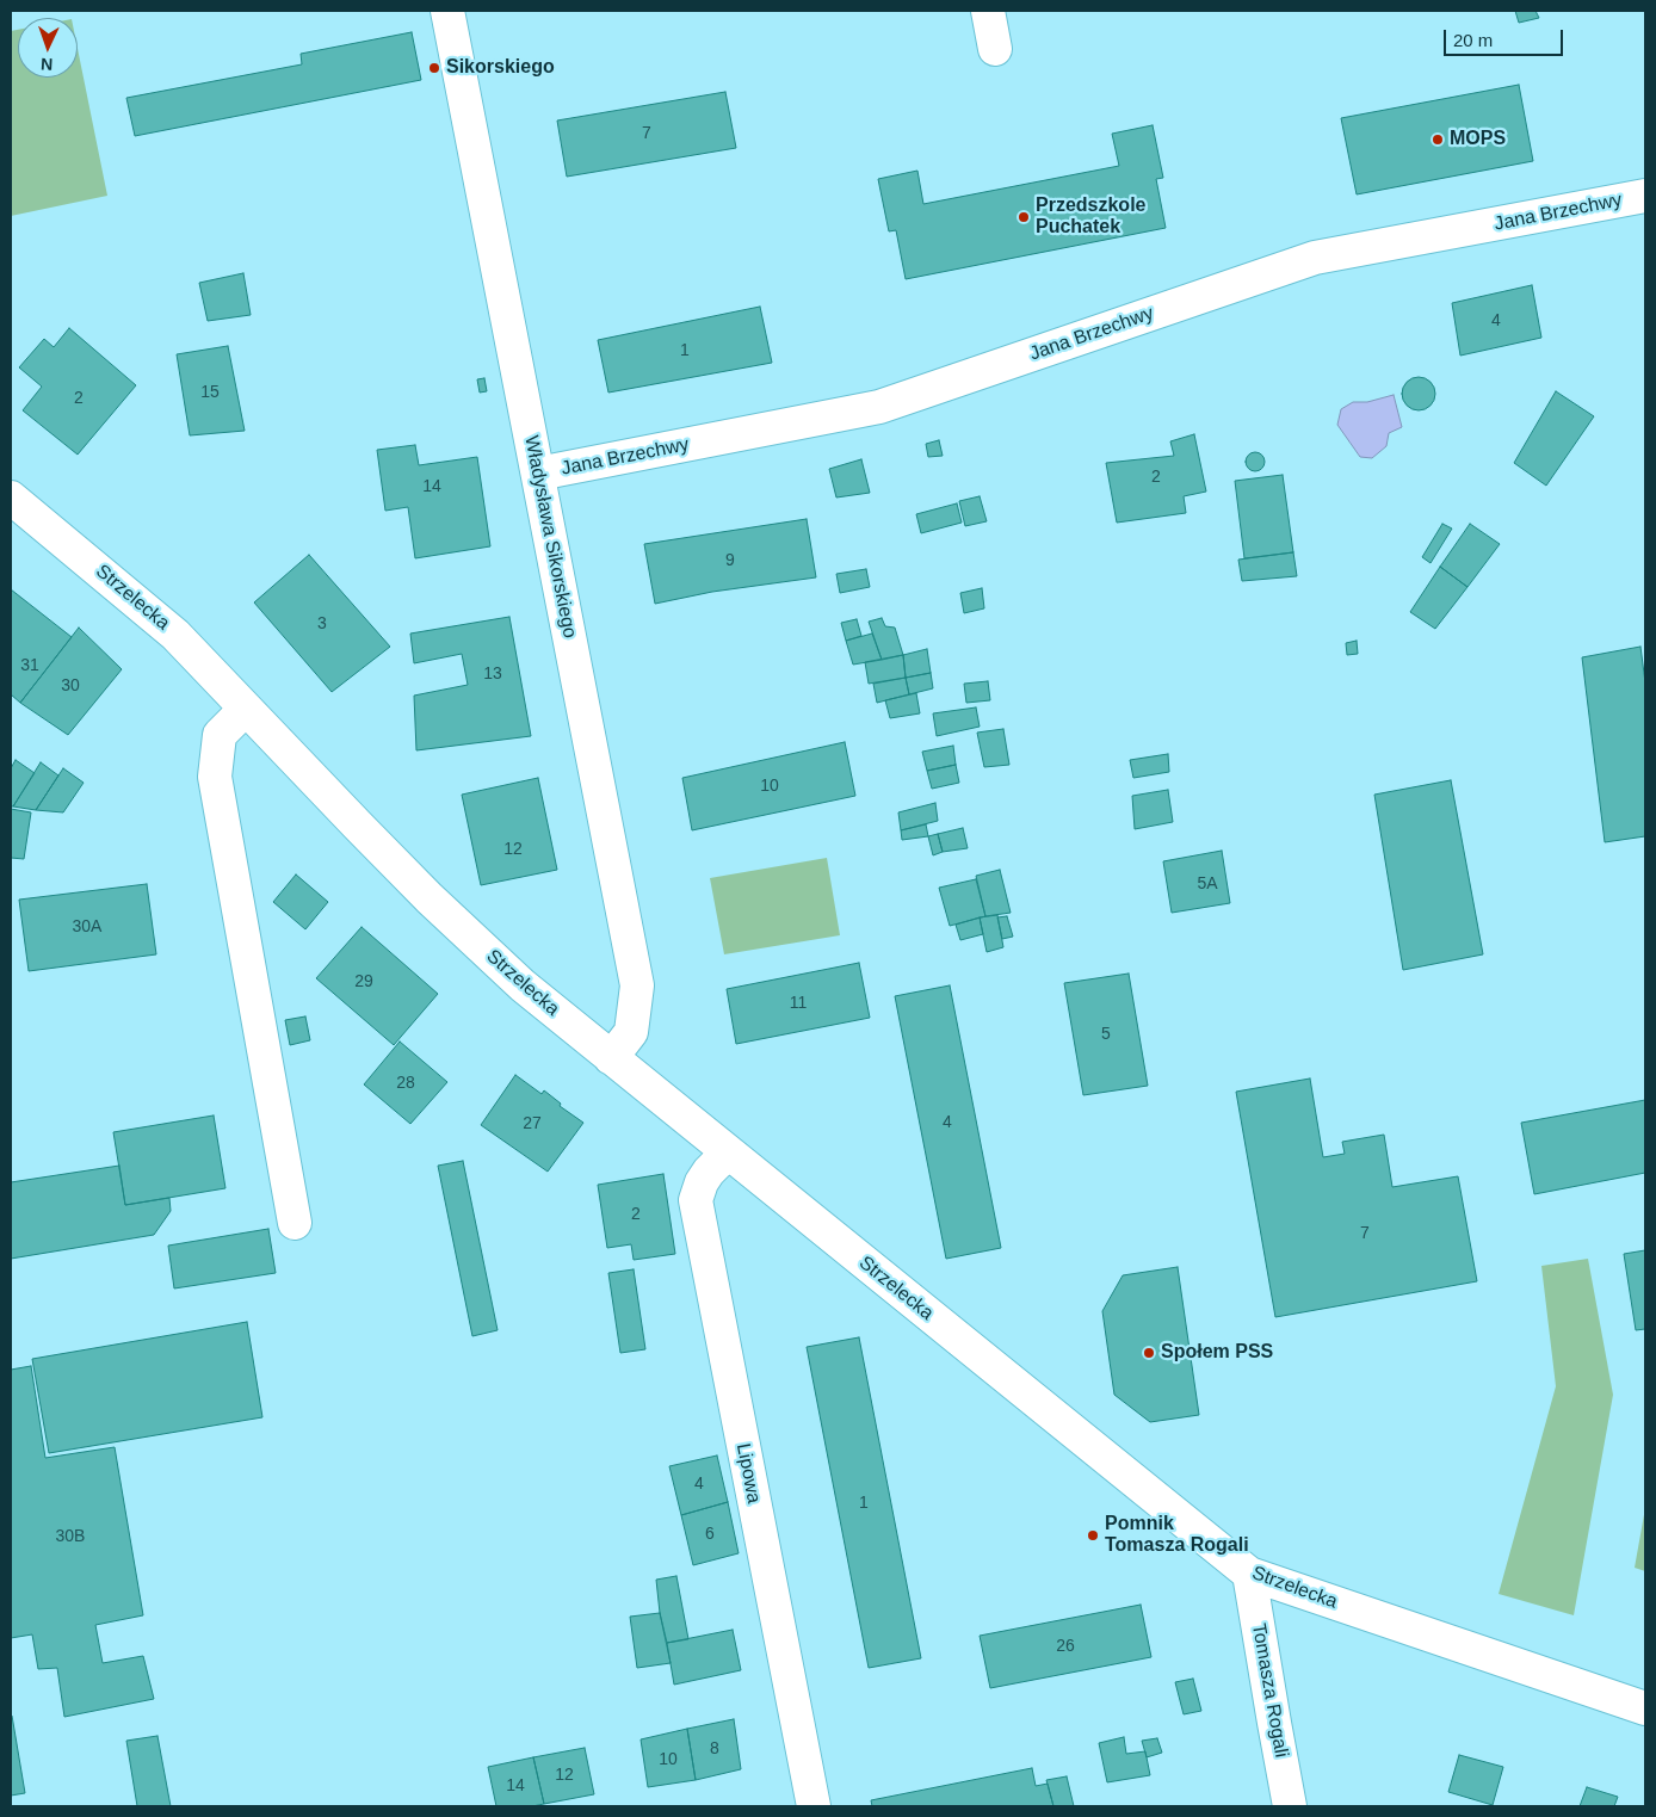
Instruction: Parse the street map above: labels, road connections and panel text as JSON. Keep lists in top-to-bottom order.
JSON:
{
  "streets": {
    "street": [
      "Jana Brzechwy",
      "Władysława Sikorskiego",
      "Strzelecka",
      "Lipowa",
      "Tomasza Rogali"
    ]
  },
  "crossings": [
    ["Jana Brzechwy", "Władysława Sikorskiego"],
    ["Władysława Sikorskiego", "Strzelecka"],
    ["Strzelecka", "Lipowa"],
    ["Strzelecka", "Tomasza Rogali"]
  ],
  "places": [
    "Sikorskiego",
    "MOPS",
    "Przedszkole Puchatek",
    "Społem PSS",
    "Pomnik Tomasza Rogali"
  ],
  "house_numbers": [
    "7",
    "4",
    "1",
    "15",
    "2",
    "2",
    "14",
    "9",
    "3",
    "31",
    "13",
    "30",
    "10",
    "12",
    "5A",
    "30A",
    "29",
    "11",
    "5",
    "28",
    "4",
    "27",
    "2",
    "7",
    "4",
    "1",
    "6",
    "30B",
    "26",
    "8",
    "10",
    "12",
    "14"
  ],
  "scale_bar": "20 m",
  "north": "bottom"
}
